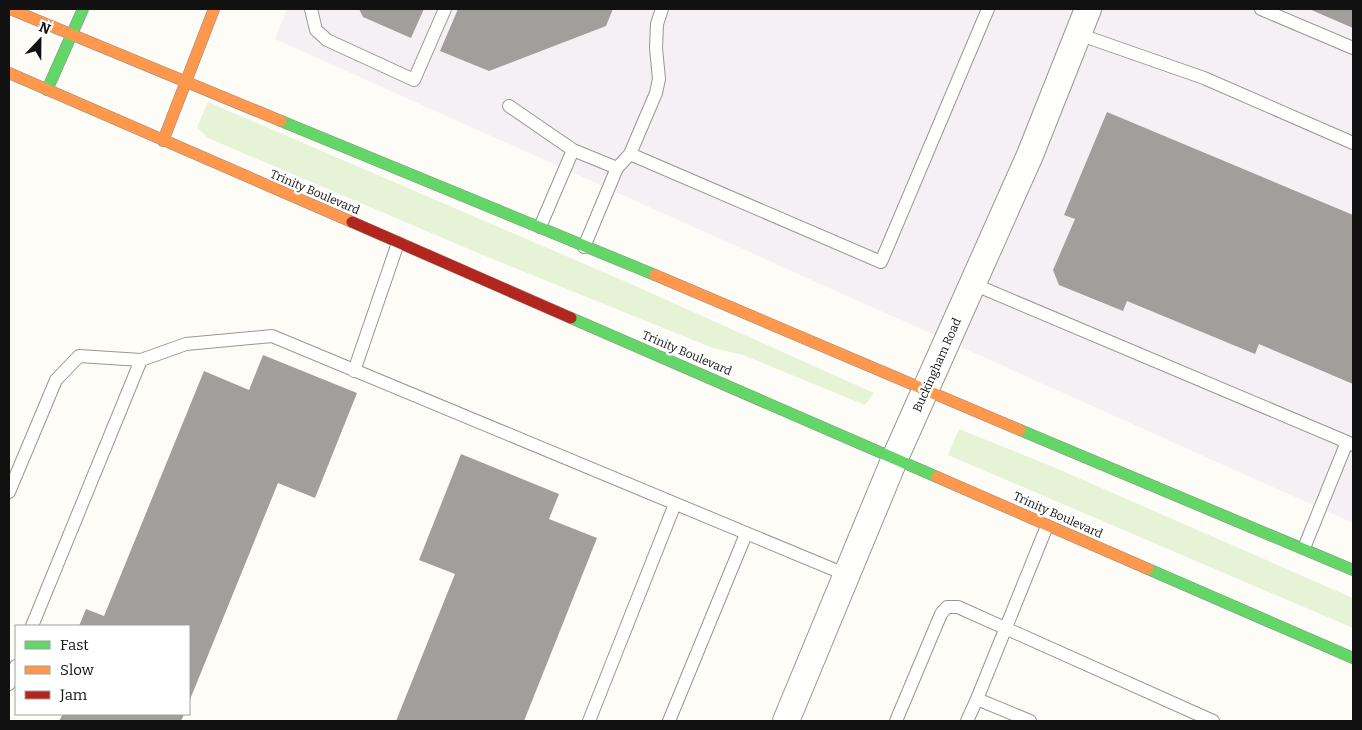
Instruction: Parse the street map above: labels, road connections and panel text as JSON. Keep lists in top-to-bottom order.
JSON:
{
  "streets": {
    "main road": ["Trinity Boulevard"],
    "street": ["Buckingham Road"]
  },
  "crossings": [
    ["Trinity Boulevard", "Buckingham Road"]
  ],
  "legend": ["Fast", "Slow", "Jam"],
  "north": "top"
}
